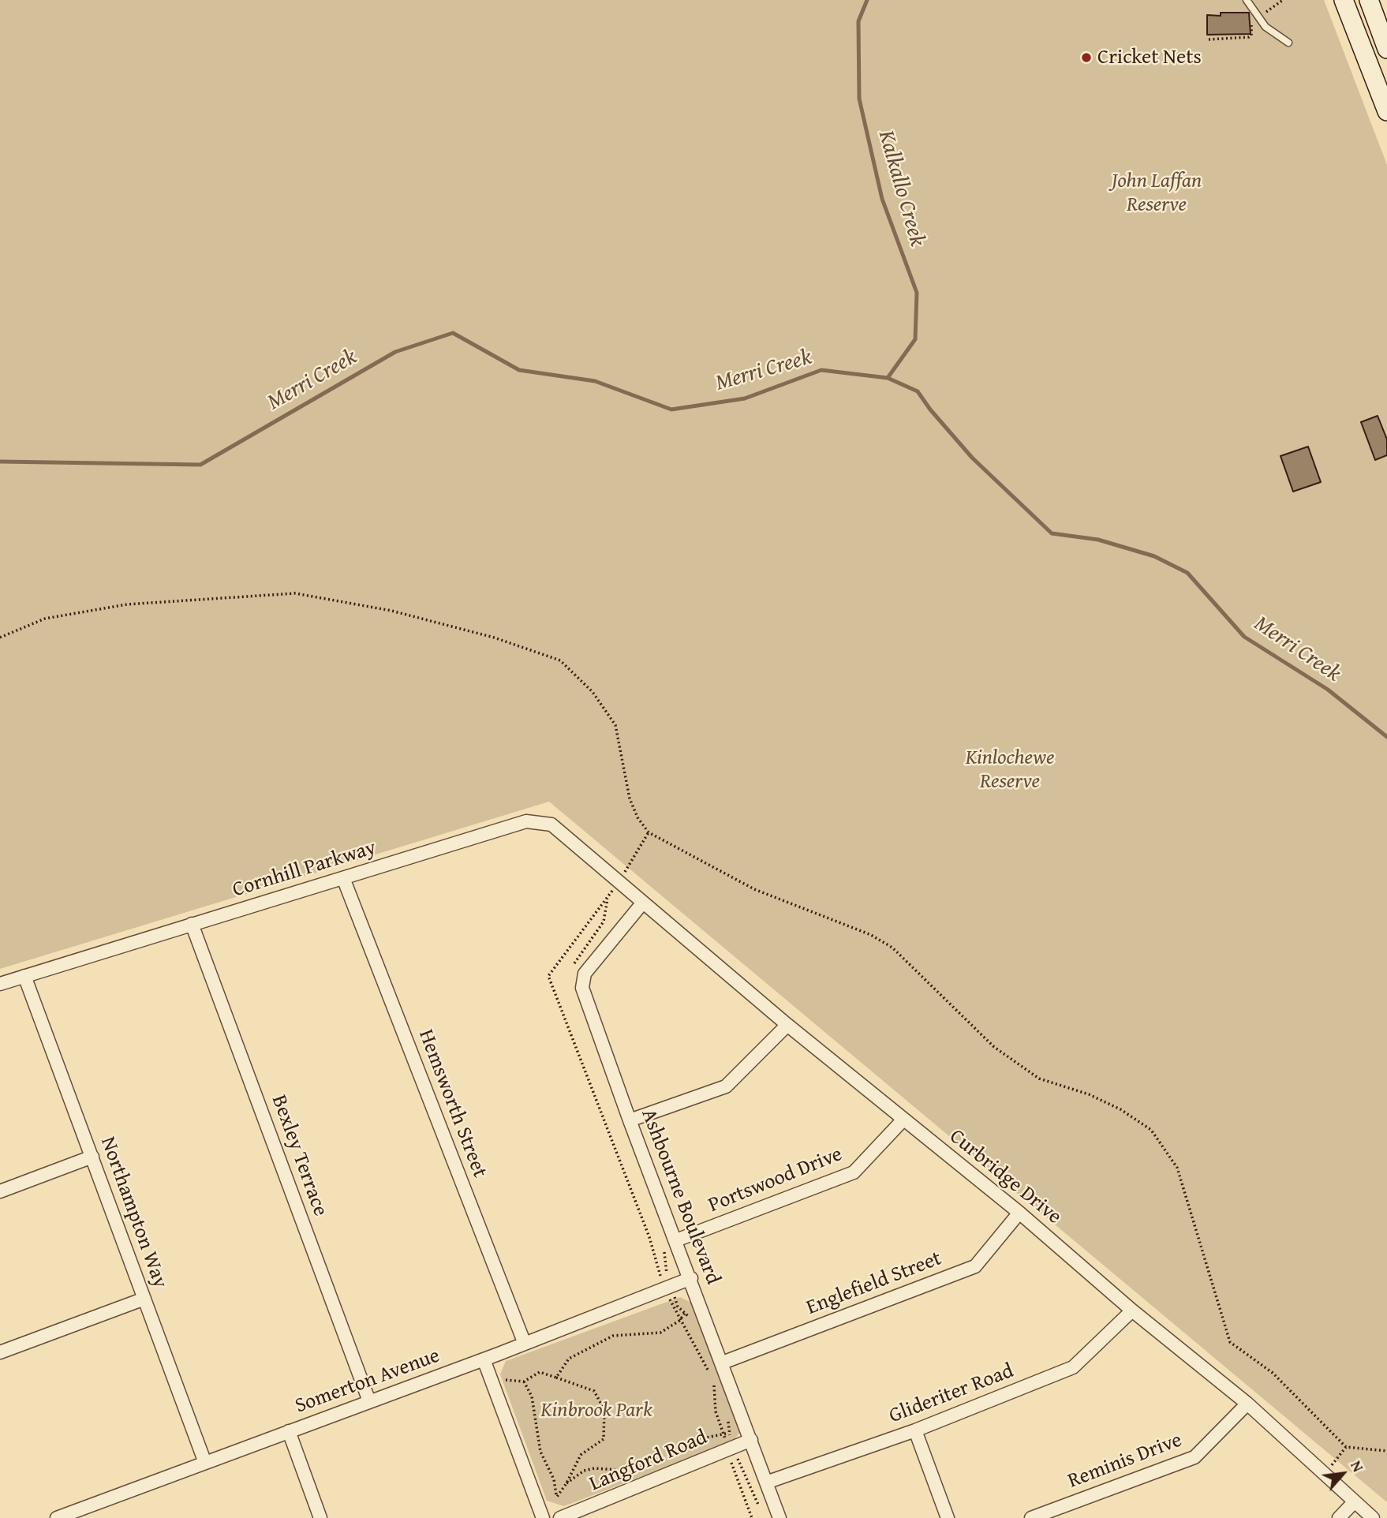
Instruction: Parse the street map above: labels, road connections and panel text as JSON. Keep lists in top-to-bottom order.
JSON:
{
  "streets": {
    "street": [
      "Cornhill Parkway",
      "Hemsworth Street",
      "Bexley Terrace",
      "Curbridge Drive",
      "Portswood Drive",
      "Ashbourne Boulevard",
      "Northampton Way",
      "Englefield Street",
      "Somerton Avenue",
      "Glideriter Road",
      "Langford Road",
      "Reminis Drive"
    ]
  },
  "crossings": [
    ["Cornhill Parkway", "Hemsworth Street"],
    ["Cornhill Parkway", "Bexley Terrace"],
    ["Cornhill Parkway", "Curbridge Drive"],
    ["Cornhill Parkway", "Northampton Way"],
    ["Hemsworth Street", "Somerton Avenue"],
    ["Bexley Terrace", "Somerton Avenue"],
    ["Curbridge Drive", "Portswood Drive"],
    ["Curbridge Drive", "Ashbourne Boulevard"],
    ["Curbridge Drive", "Englefield Street"],
    ["Curbridge Drive", "Glideriter Road"],
    ["Curbridge Drive", "Reminis Drive"],
    ["Portswood Drive", "Ashbourne Boulevard"],
    ["Ashbourne Boulevard", "Englefield Street"],
    ["Ashbourne Boulevard", "Somerton Avenue"],
    ["Ashbourne Boulevard", "Glideriter Road"],
    ["Ashbourne Boulevard", "Langford Road"],
    ["Northampton Way", "Somerton Avenue"]
  ],
  "water": ["Kalkallo Creek", "Merri Creek"],
  "parks": ["John Laffan Reserve", "Kinlochewe Reserve", "Kinbrook Park"],
  "places": ["Cricket Nets"],
  "north": "top right"
}
